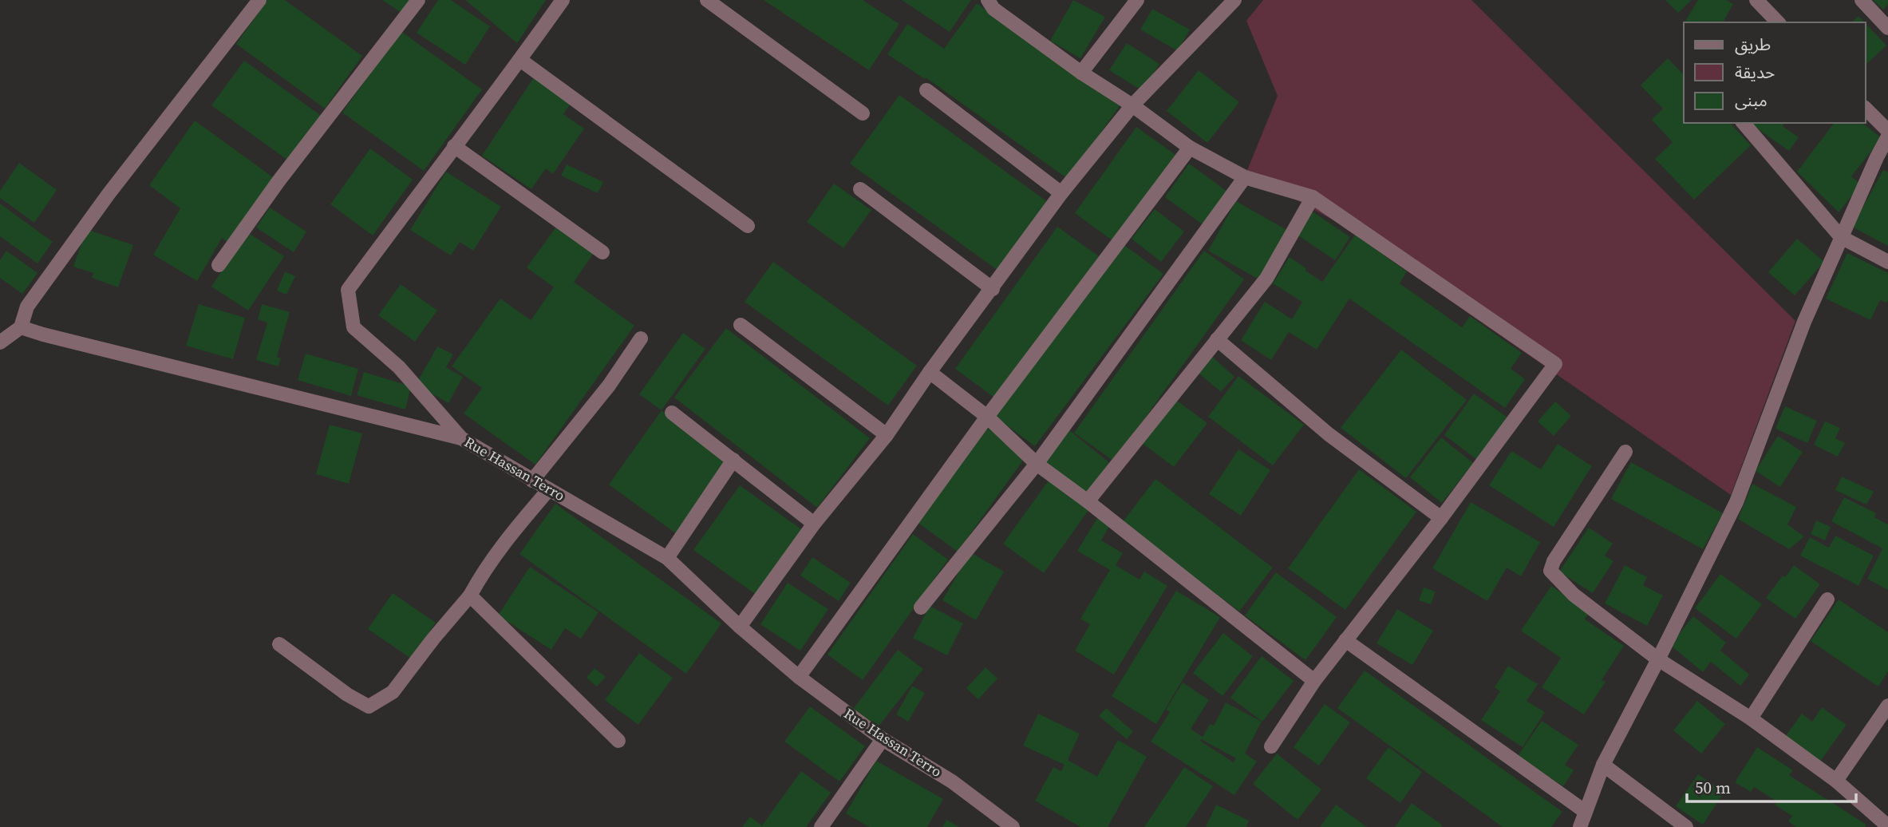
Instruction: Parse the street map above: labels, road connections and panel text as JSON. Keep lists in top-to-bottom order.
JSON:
{
  "streets": {
    "street": ["Rue Hassan Terro"]
  },
  "legend": ["طريق", "حديقة", "مبنى"],
  "scale_bar": "50 m"
}
